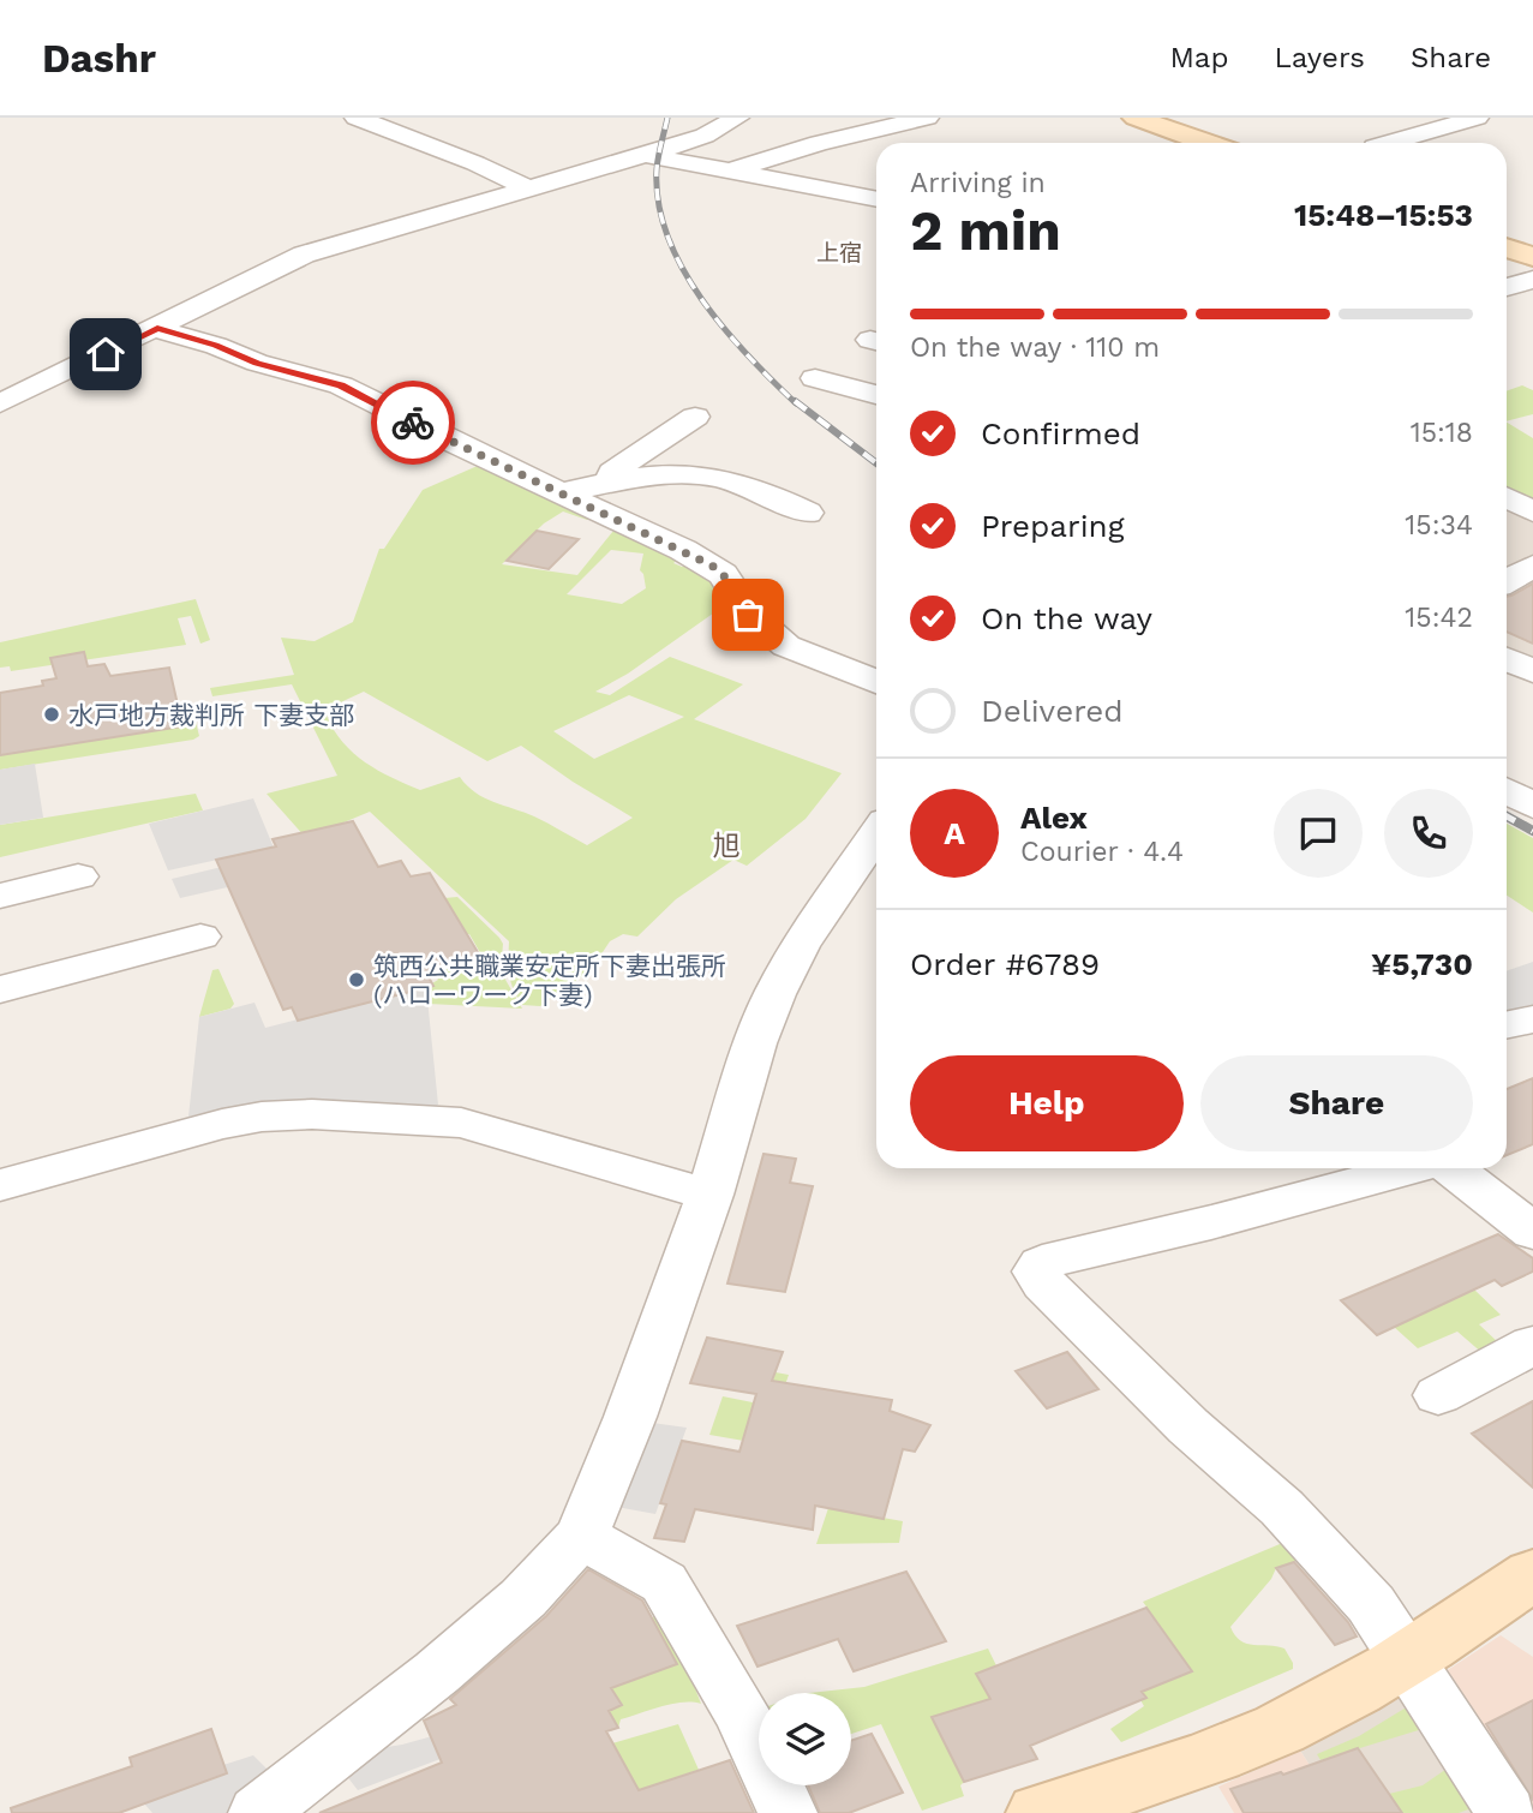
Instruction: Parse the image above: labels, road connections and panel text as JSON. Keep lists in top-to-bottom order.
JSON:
{
  "districts": ["上宿", "旭"],
  "places": ["水戸地方裁判所 下妻支部", "筑西公共職業安定所下妻出張所 (ハローワーク下妻)"],
  "page": {
    "header": "Dashr",
    "nav": ["Map", "Layers", "Share"],
    "heading": ["2 min", "Arriving in", "15:48–15:53"],
    "panel": [
      "Alex",
      "Courier · 4.4",
      "Order #6789",
      "¥5,730"
    ],
    "bar": "On the way · 110 m",
    "list": [
      ["Confirmed", "15:18"],
      ["Preparing", "15:34"],
      ["On the way", "15:42"],
      "Delivered"
    ],
    "round": "A",
    "buttons": ["Help", "Share"]
  }
}
